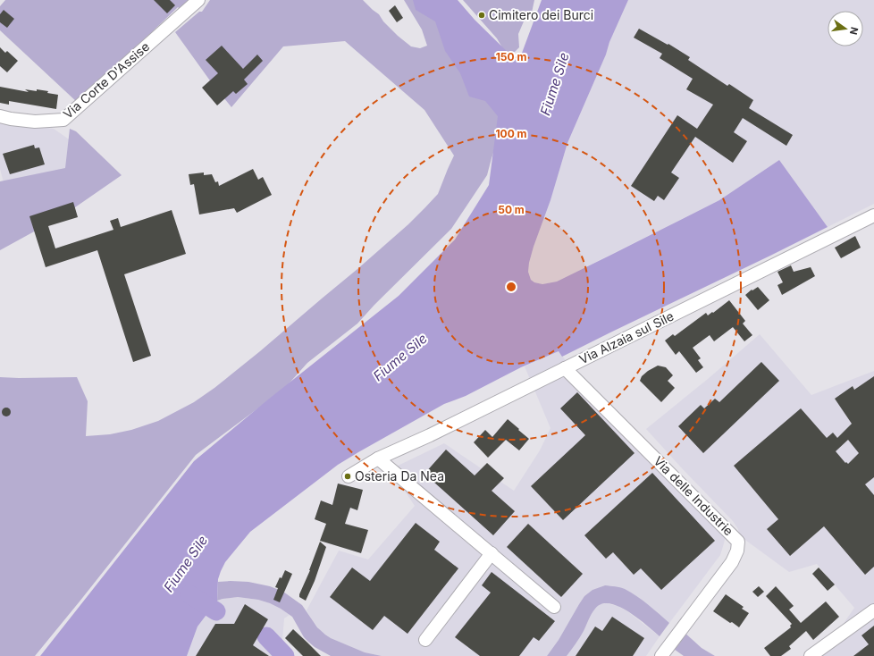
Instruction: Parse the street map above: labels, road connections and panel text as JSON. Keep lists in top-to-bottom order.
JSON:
{
  "streets": {
    "street": ["Via Corte D'Assise", "Via Alzaia sul Sile", "Via delle Industrie"]
  },
  "crossings": [
    ["Via Alzaia sul Sile", "Via delle Industrie"]
  ],
  "water": ["Fiume Sile"],
  "places": ["Cimitero dei Burci", "Osteria Da Nea"],
  "north": "right",
  "rings": ["150 m", "100 m", "50 m"]
}
